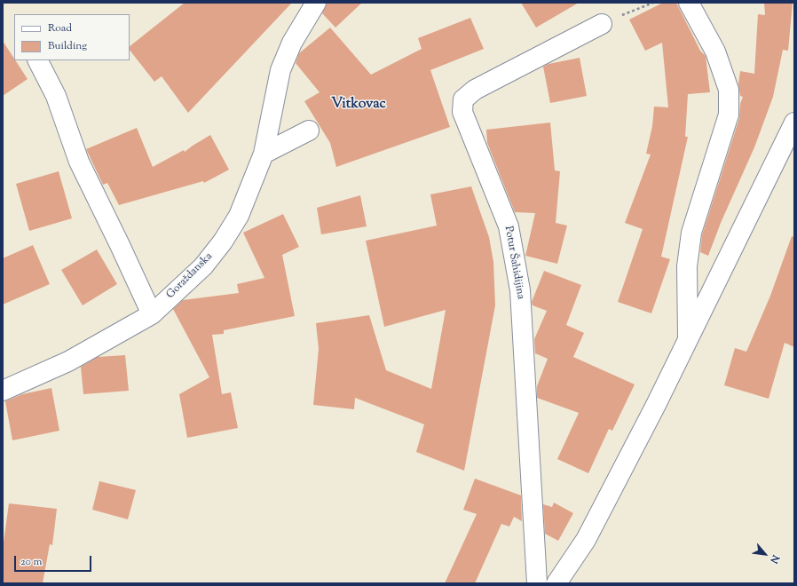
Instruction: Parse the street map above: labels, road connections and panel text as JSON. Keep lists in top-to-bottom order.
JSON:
{
  "streets": {
    "street": ["Potur Šahidijina", "Goraždanska"]
  },
  "districts": ["Vitkovac"],
  "legend": ["Road", "Building"],
  "scale_bar": "20 m",
  "north": "bottom right"
}
